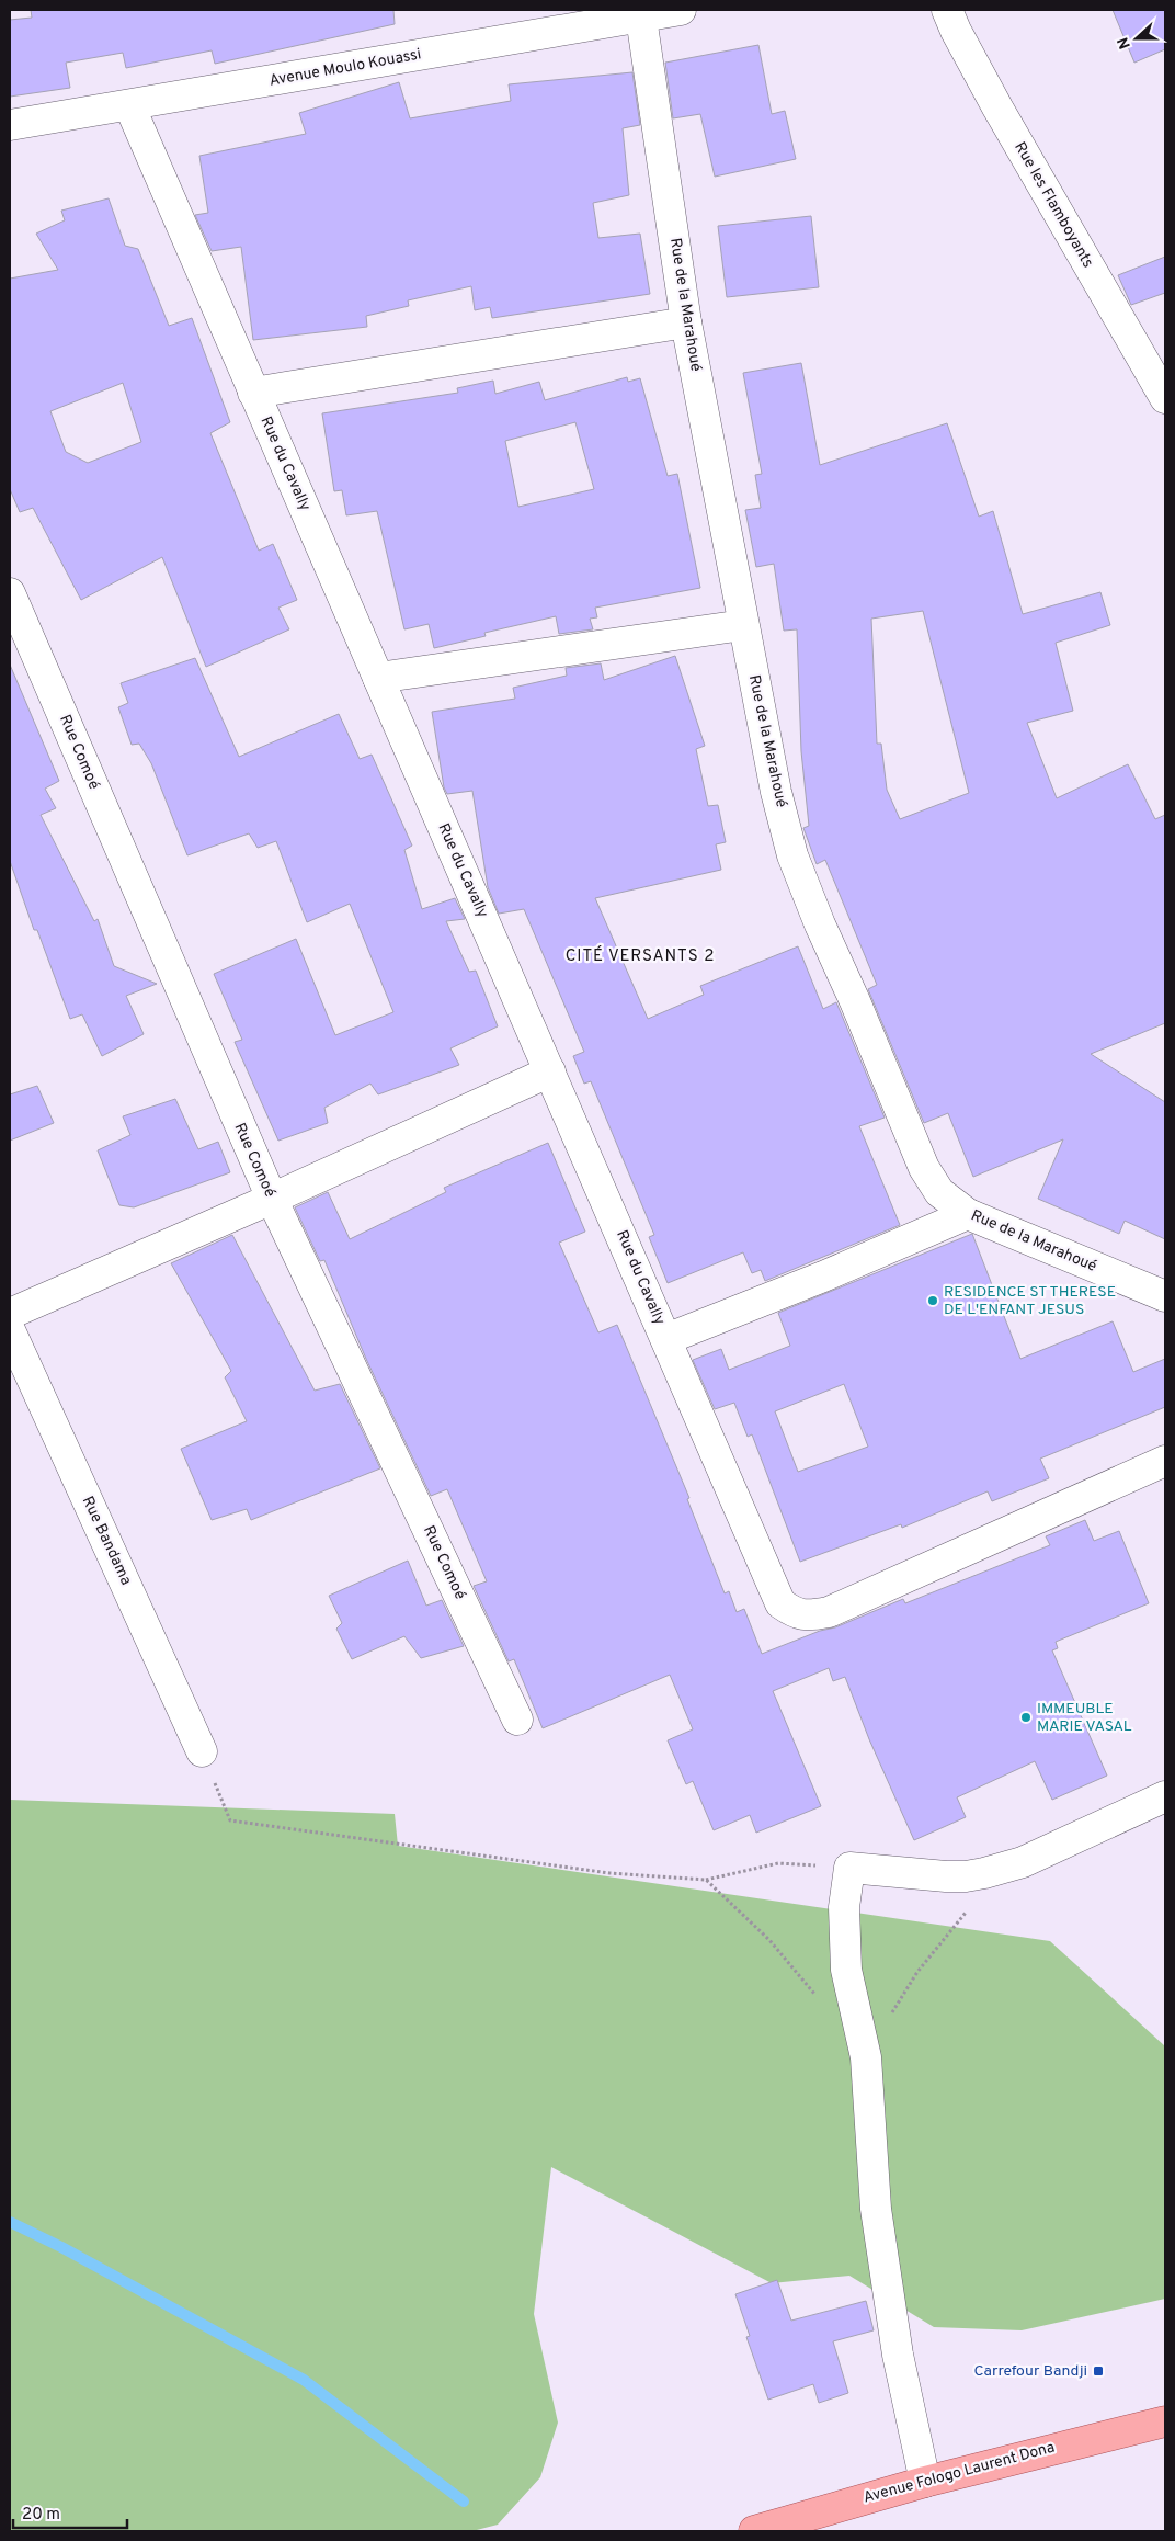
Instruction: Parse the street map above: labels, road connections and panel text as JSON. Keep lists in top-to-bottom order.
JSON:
{
  "streets": {
    "main road": ["Avenue Fologo Laurent Dona"],
    "street": [
      "Avenue Moulo Kouassi",
      "Rue les Flamboyants",
      "Rue de la Marahoué",
      "Rue du Cavally",
      "Rue Comoé",
      "Rue Bandama"
    ]
  },
  "crossings": [
    ["Avenue Moulo Kouassi", "Rue de la Marahoué"],
    ["Avenue Moulo Kouassi", "Rue du Cavally"]
  ],
  "districts": ["CITÉ VERSANTS 2"],
  "places": {
    "other": ["RESIDENCE ST THERESE DE L'ENFANT JESUS", "IMMEUBLE MARIE VASAL"],
    "transit": ["Carrefour Bandji"]
  },
  "scale_bar": "20 m",
  "north": "left"
}
